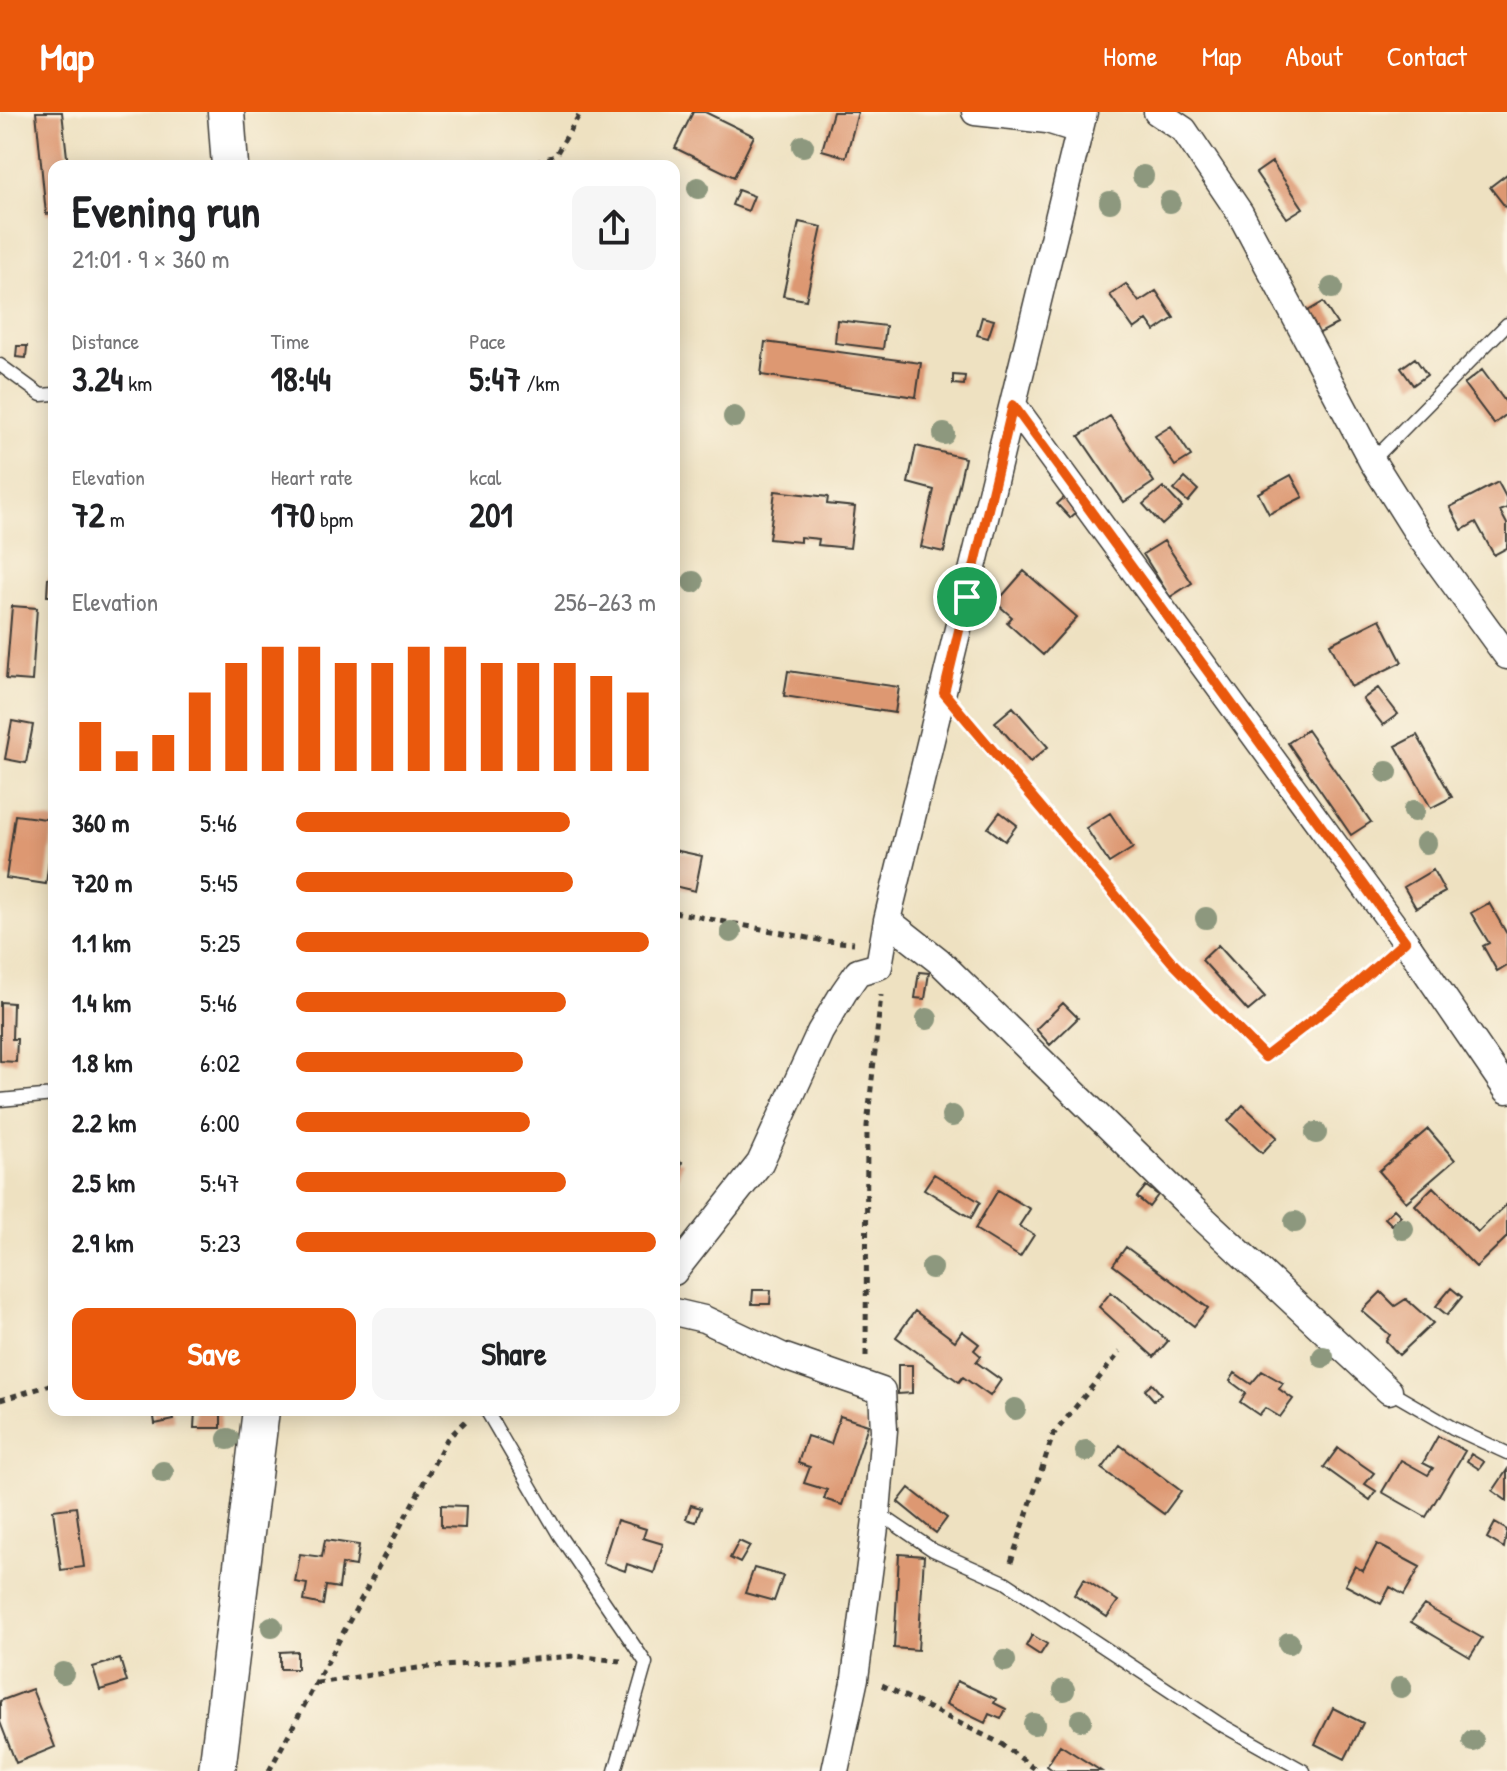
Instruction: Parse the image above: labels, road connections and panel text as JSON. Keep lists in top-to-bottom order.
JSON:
{
  "page": {
    "header": "Map",
    "nav": [
      "Home",
      "Map",
      "About",
      "Contact"
    ],
    "heading": ["Evening run", "21:01 · 9 × 360 m"],
    "stats": [
      ["Distance", "3.24 km"],
      ["Time", "18:44"],
      ["Pace", "5:47 /km"],
      ["Elevation", "72 m"],
      ["Heart rate", "170 bpm"],
      ["kcal", "201"]
    ],
    "chart": ["Elevation", "256–263 m"],
    "list": [
      {
        "name": "360 m",
        "note": "5:46"
      },
      {
        "name": "720 m",
        "note": "5:45"
      },
      {
        "name": "1.1 km",
        "note": "5:25"
      },
      {
        "name": "1.4 km",
        "note": "5:46"
      },
      {
        "name": "1.8 km",
        "note": "6:02"
      },
      {
        "name": "2.2 km",
        "note": "6:00"
      },
      {
        "name": "2.5 km",
        "note": "5:47"
      },
      {
        "name": "2.9 km",
        "note": "5:23"
      }
    ],
    "buttons": ["Save", "Share"]
  }
}
